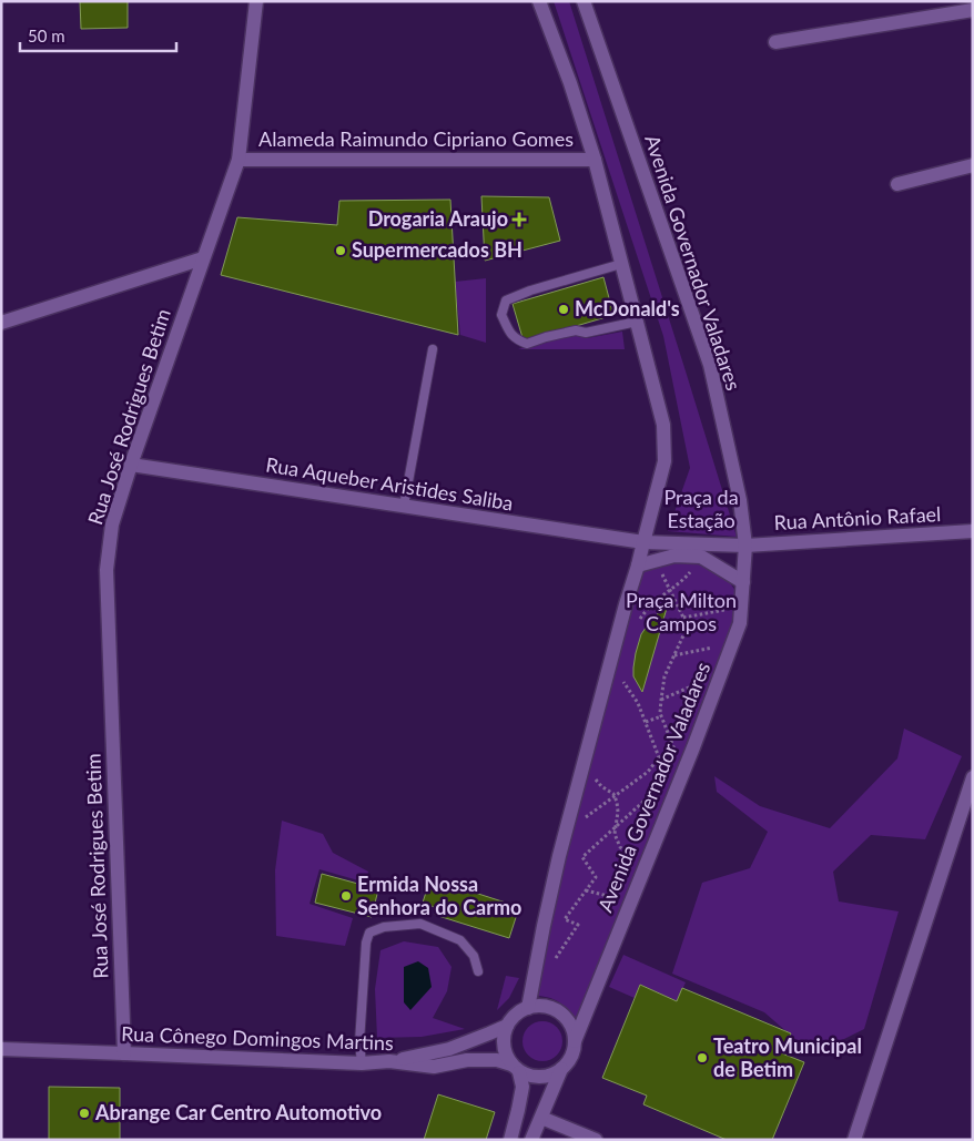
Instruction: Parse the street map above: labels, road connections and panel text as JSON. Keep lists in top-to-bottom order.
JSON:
{
  "streets": {
    "street": [
      "Alameda Raimundo Cipriano Gomes",
      "Avenida Governador Valadares",
      "Rua José Rodrigues Betim",
      "Rua Aqueber Aristides Saliba",
      "Rua Antônio Rafael",
      "Rua Cônego Domingos Martins"
    ]
  },
  "crossings": [
    ["Alameda Raimundo Cipriano Gomes", "Rua José Rodrigues Betim"],
    ["Avenida Governador Valadares", "Rua Aqueber Aristides Saliba"],
    ["Avenida Governador Valadares", "Rua Antônio Rafael"],
    ["Avenida Governador Valadares", "Rua Cônego Domingos Martins"],
    ["Rua José Rodrigues Betim", "Rua Aqueber Aristides Saliba"],
    ["Rua José Rodrigues Betim", "Rua Cônego Domingos Martins"],
    ["Rua Aqueber Aristides Saliba", "Rua Antônio Rafael"]
  ],
  "parks": ["Praça da Estação", "Praça Milton Campos"],
  "places": {
    "health": ["Drogaria Araujo"],
    "other": [
      "Supermercados BH",
      "McDonald's",
      "Ermida Nossa Senhora do Carmo",
      "Teatro Municipal de Betim",
      "Abrange Car Centro Automotivo"
    ]
  },
  "scale_bar": "50 m"
}
